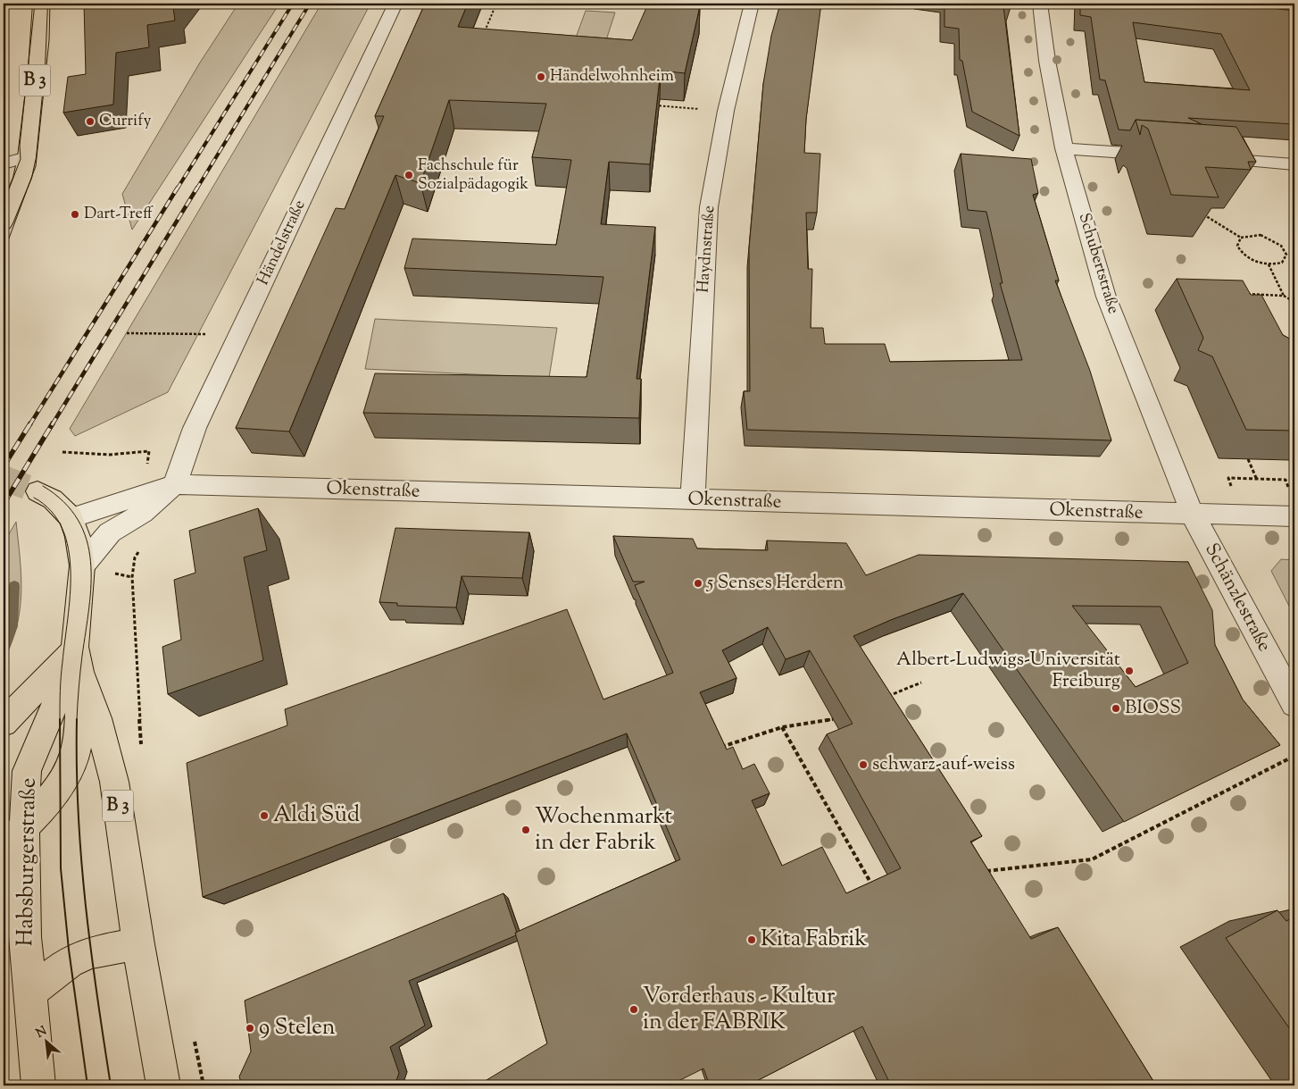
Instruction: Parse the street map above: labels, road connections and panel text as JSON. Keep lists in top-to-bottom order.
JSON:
{
  "streets": {
    "main road": ["B 3", "Habsburgerstraße"],
    "street": [
      "Händelstraße",
      "Haydnstraße",
      "Schubertstraße",
      "Okenstraße",
      "Schänzlestraße"
    ]
  },
  "crossings": [
    ["Händelstraße", "Okenstraße"],
    ["Haydnstraße", "Okenstraße"],
    ["Schubertstraße", "Okenstraße"],
    ["Schubertstraße", "Schänzlestraße"],
    ["Okenstraße", "Schänzlestraße"],
    ["Okenstraße", "Habsburgerstraße"]
  ],
  "places": [
    "Händelwohnheim",
    "Currify",
    "Fachschule für Sozialpädagogik",
    "Dart-Treff",
    "5 Senses Herdern",
    "Albert-Ludwigs-Universität Freiburg",
    "BIOSS",
    "schwarz-auf-weiss",
    "Aldi Süd",
    "Wochenmarkt in der Fabrik",
    "Kita Fabrik",
    "Vorderhaus - Kultur in der FABRIK",
    "9 Stelen"
  ],
  "north": "top left"
}
